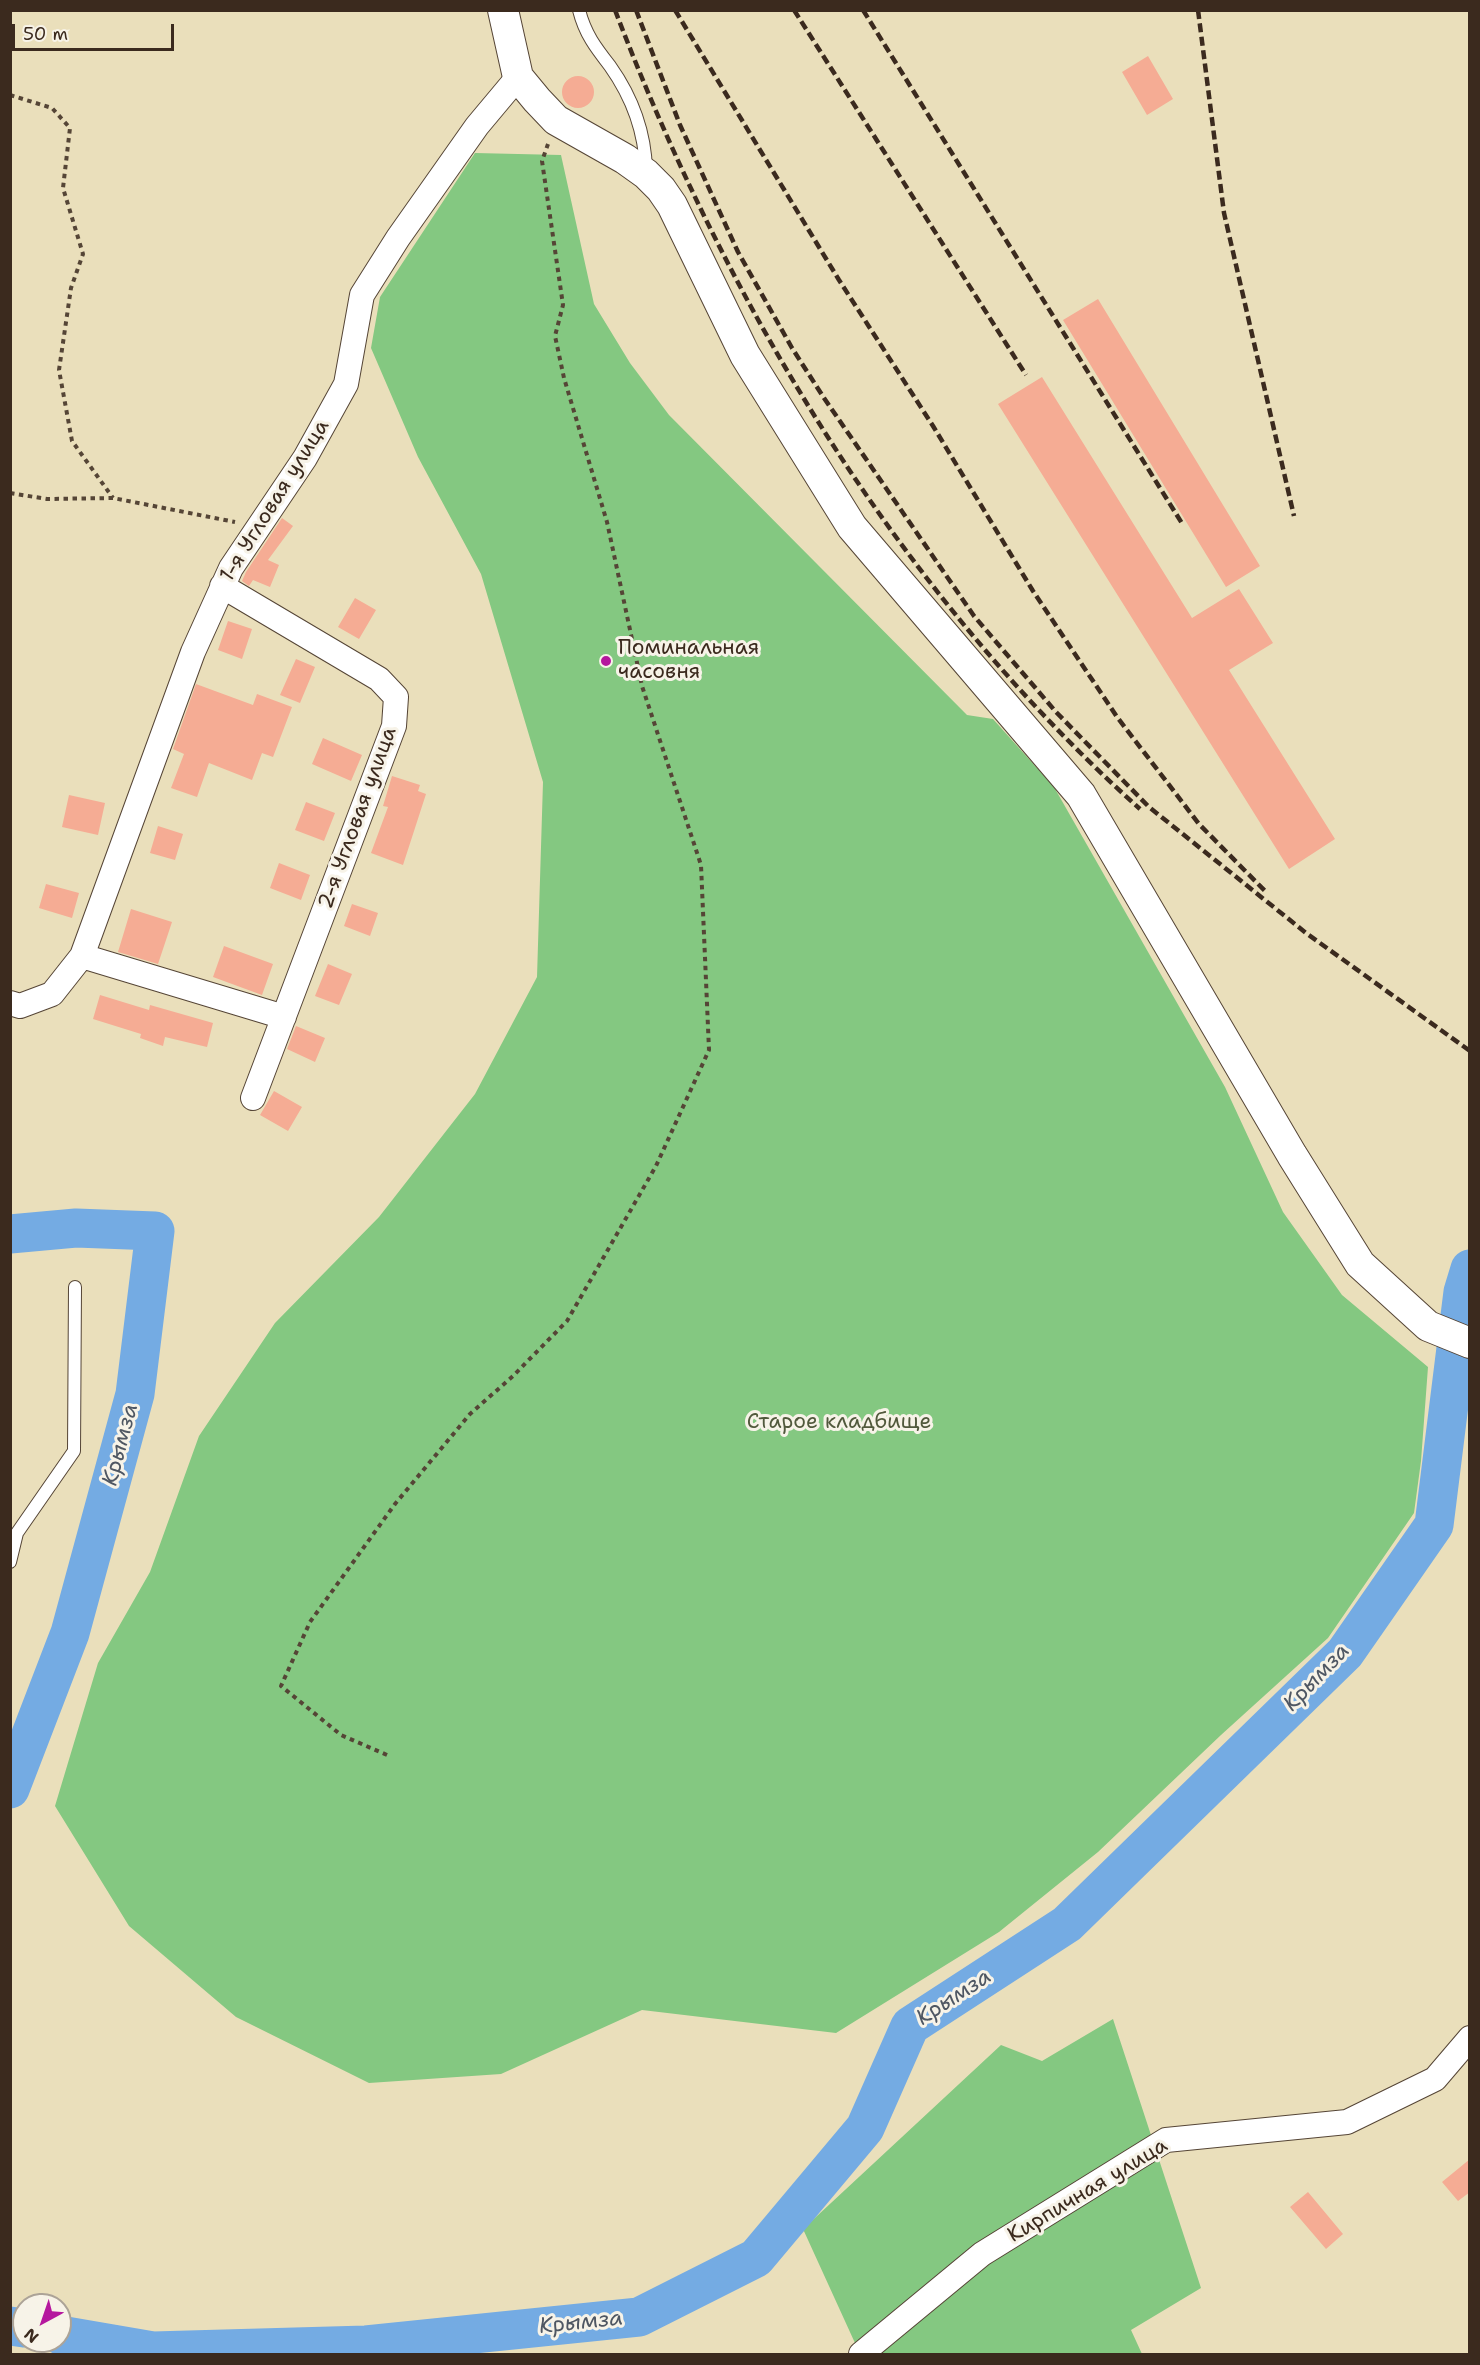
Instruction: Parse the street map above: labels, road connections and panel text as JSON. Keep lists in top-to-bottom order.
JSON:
{
  "streets": {
    "street": ["1-я Угловая улица", "2-я Угловая улица", "Кирпичная улица"]
  },
  "crossings": [
    ["1-я Угловая улица", "2-я Угловая улица"]
  ],
  "water": ["Крымза"],
  "parks": ["Старое кладбище"],
  "places": ["Поминальная часовня"],
  "scale_bar": "50 m",
  "north": "bottom left"
}
